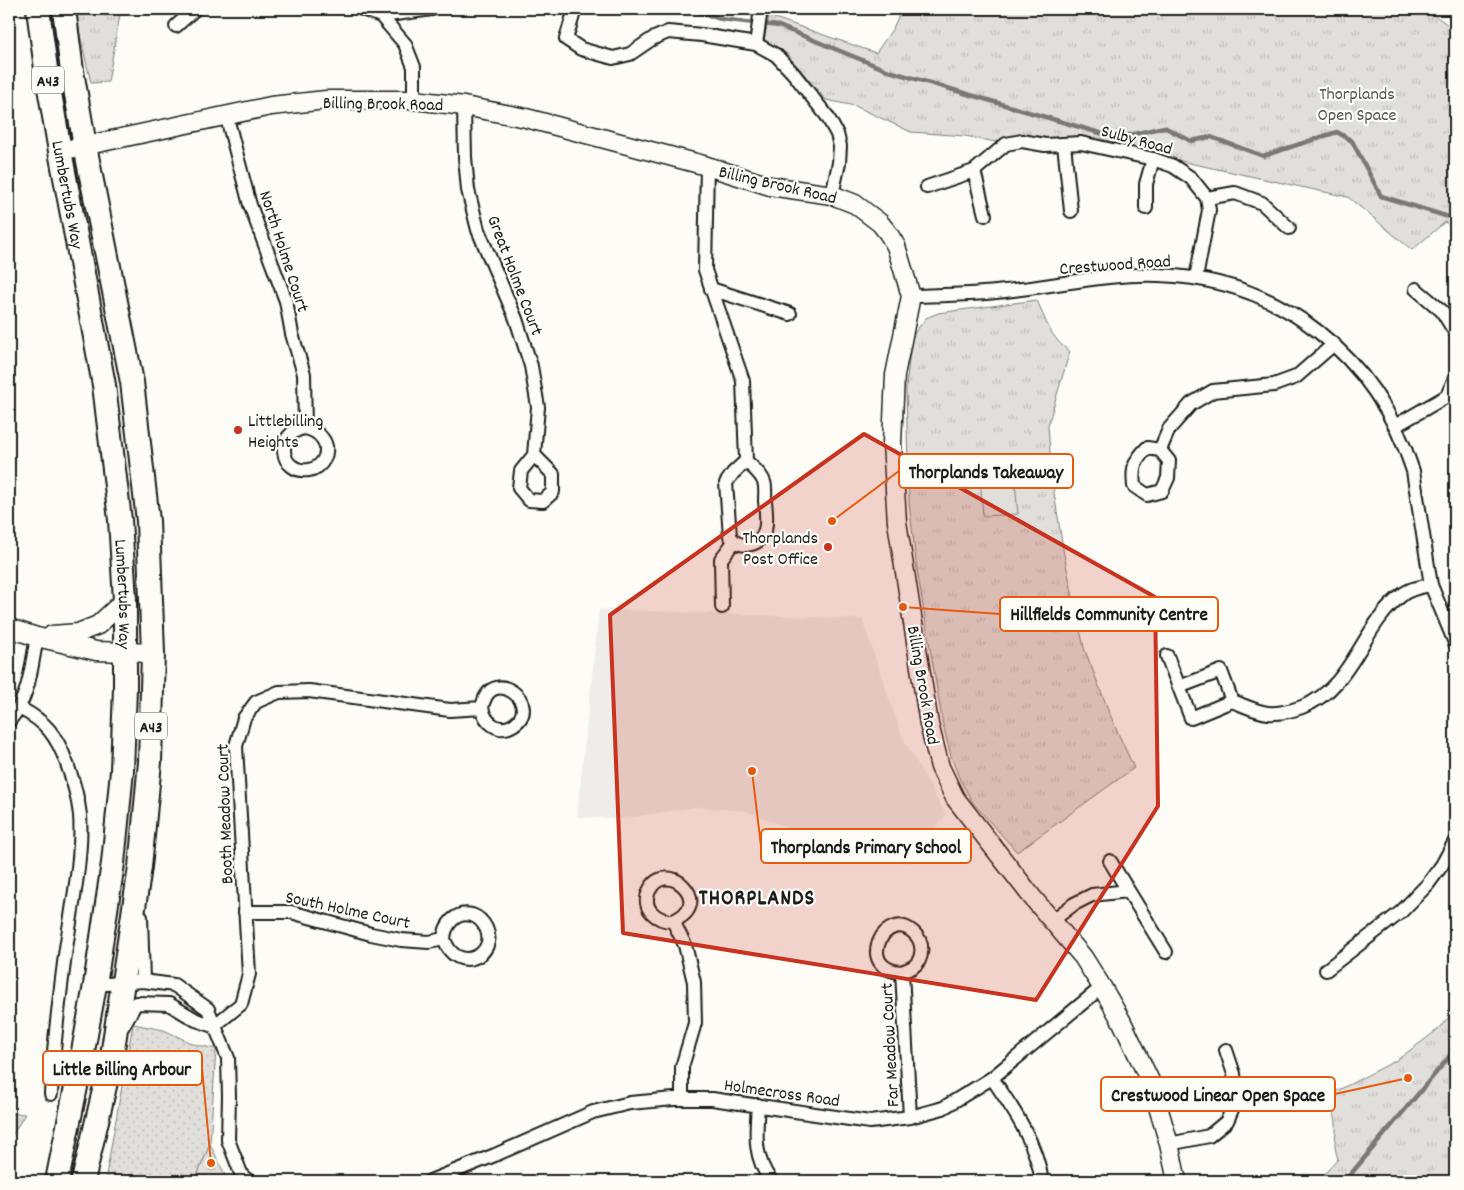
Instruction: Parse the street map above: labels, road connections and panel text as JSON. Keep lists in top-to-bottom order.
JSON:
{
  "streets": {
    "highway": ["A43", "Lumbertubs Way"],
    "street": [
      "Billing Brook Road",
      "Sulby Road",
      "North Holme Court",
      "Crestwood Road",
      "Great Holme Court",
      "Booth Meadow Court",
      "South Holme Court",
      "Far Meadow Court",
      "Holmecross Road"
    ]
  },
  "crossings": [
    ["Billing Brook Road", "Lumbertubs Way"],
    ["Billing Brook Road", "North Holme Court"],
    ["Billing Brook Road", "Crestwood Road"],
    ["Billing Brook Road", "Great Holme Court"],
    ["Billing Brook Road", "Holmecross Road"],
    ["Booth Meadow Court", "South Holme Court"],
    ["Far Meadow Court", "Holmecross Road"]
  ],
  "districts": ["THORPLANDS"],
  "parks": ["Thorplands Open Space"],
  "places": [
    "Littlebilling Heights",
    "Thorplands Takeaway",
    "Thorplands Post Office",
    "Hillfields Community Centre",
    "Thorplands Primary School",
    "Crestwood Linear Open Space",
    "Little Billing Arbour"
  ]
}
